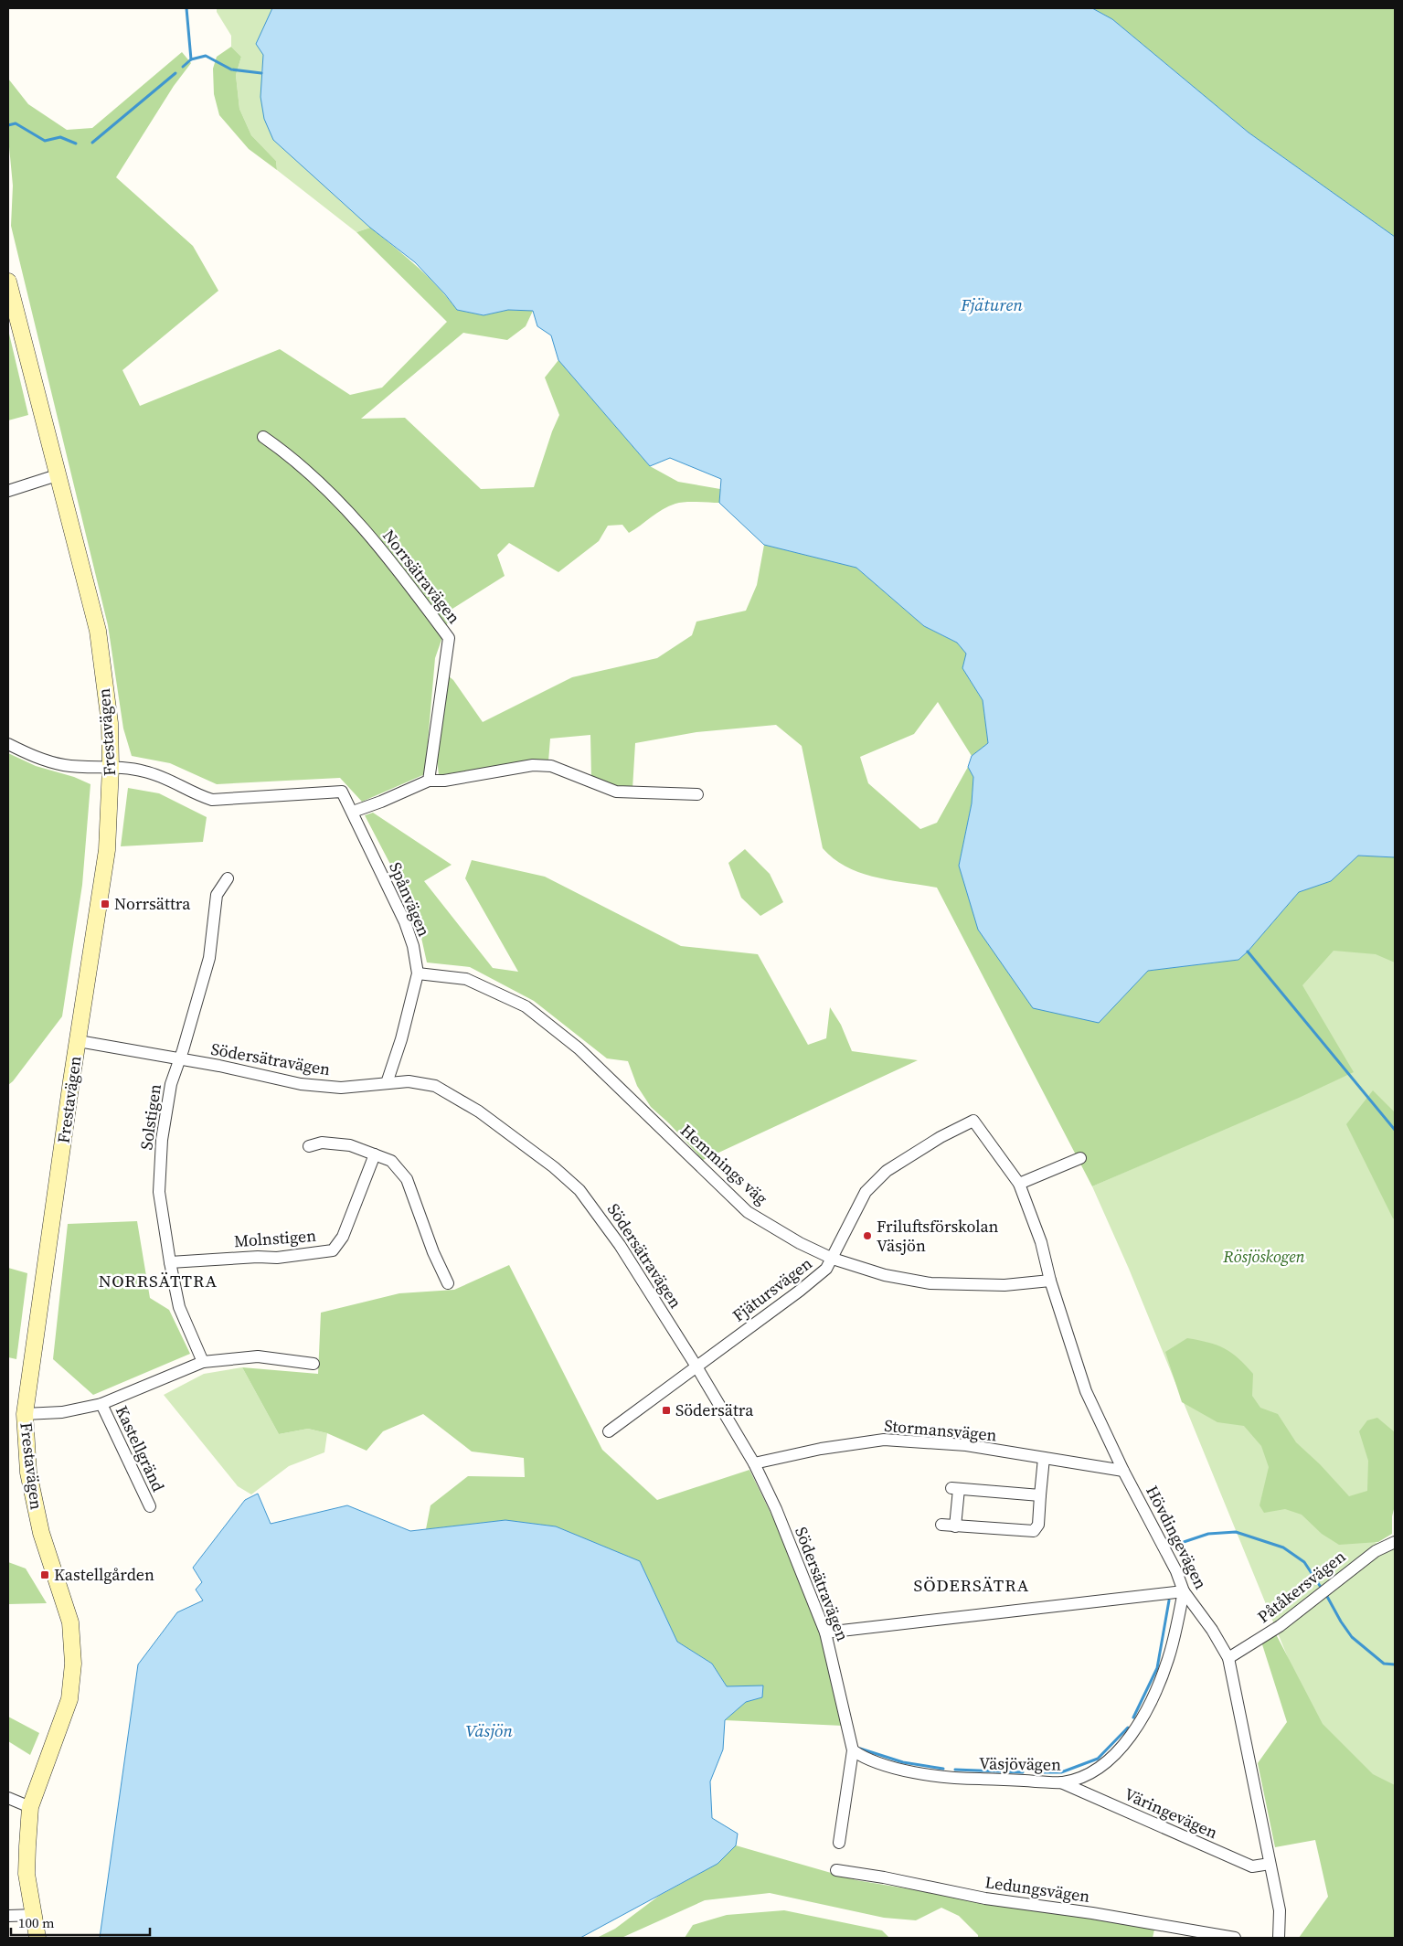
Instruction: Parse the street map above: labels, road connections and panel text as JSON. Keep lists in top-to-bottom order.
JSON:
{
  "streets": {
    "street": [
      "Norrsätravägen",
      "Frestavägen",
      "Spånvägen",
      "Södersätravägen",
      "Solstigen",
      "Hemmings väg",
      "Molnstigen",
      "Fjätursvägen",
      "Stormansvägen",
      "Kastellgränd",
      "Hövdingevägen",
      "Påtåkersvägen",
      "Väsjövägen",
      "Väringevägen",
      "Ledungsvägen"
    ]
  },
  "crossings": [
    ["Frestavägen", "Södersätravägen"],
    ["Spånvägen", "Södersätravägen"],
    ["Spånvägen", "Hemmings väg"],
    ["Södersätravägen", "Solstigen"],
    ["Södersätravägen", "Fjätursvägen"],
    ["Södersätravägen", "Stormansvägen"],
    ["Södersätravägen", "Väsjövägen"],
    ["Solstigen", "Molnstigen"],
    ["Hemmings väg", "Fjätursvägen"],
    ["Hemmings väg", "Hövdingevägen"],
    ["Fjätursvägen", "Hövdingevägen"],
    ["Stormansvägen", "Hövdingevägen"],
    ["Hövdingevägen", "Påtåkersvägen"],
    ["Hövdingevägen", "Väsjövägen"],
    ["Hövdingevägen", "Väringevägen"],
    ["Väsjövägen", "Väringevägen"]
  ],
  "districts": ["NORRSÄTTRA", "SÖDERSÄTRA"],
  "water": ["Fjäturen", "Väsjön"],
  "parks": ["Rösjöskogen"],
  "places": {
    "transit": ["Norrsättra", "Södersätra", "Kastellgården"],
    "other": ["Friluftsförskolan Väsjön"]
  },
  "scale_bar": "100 m"
}
